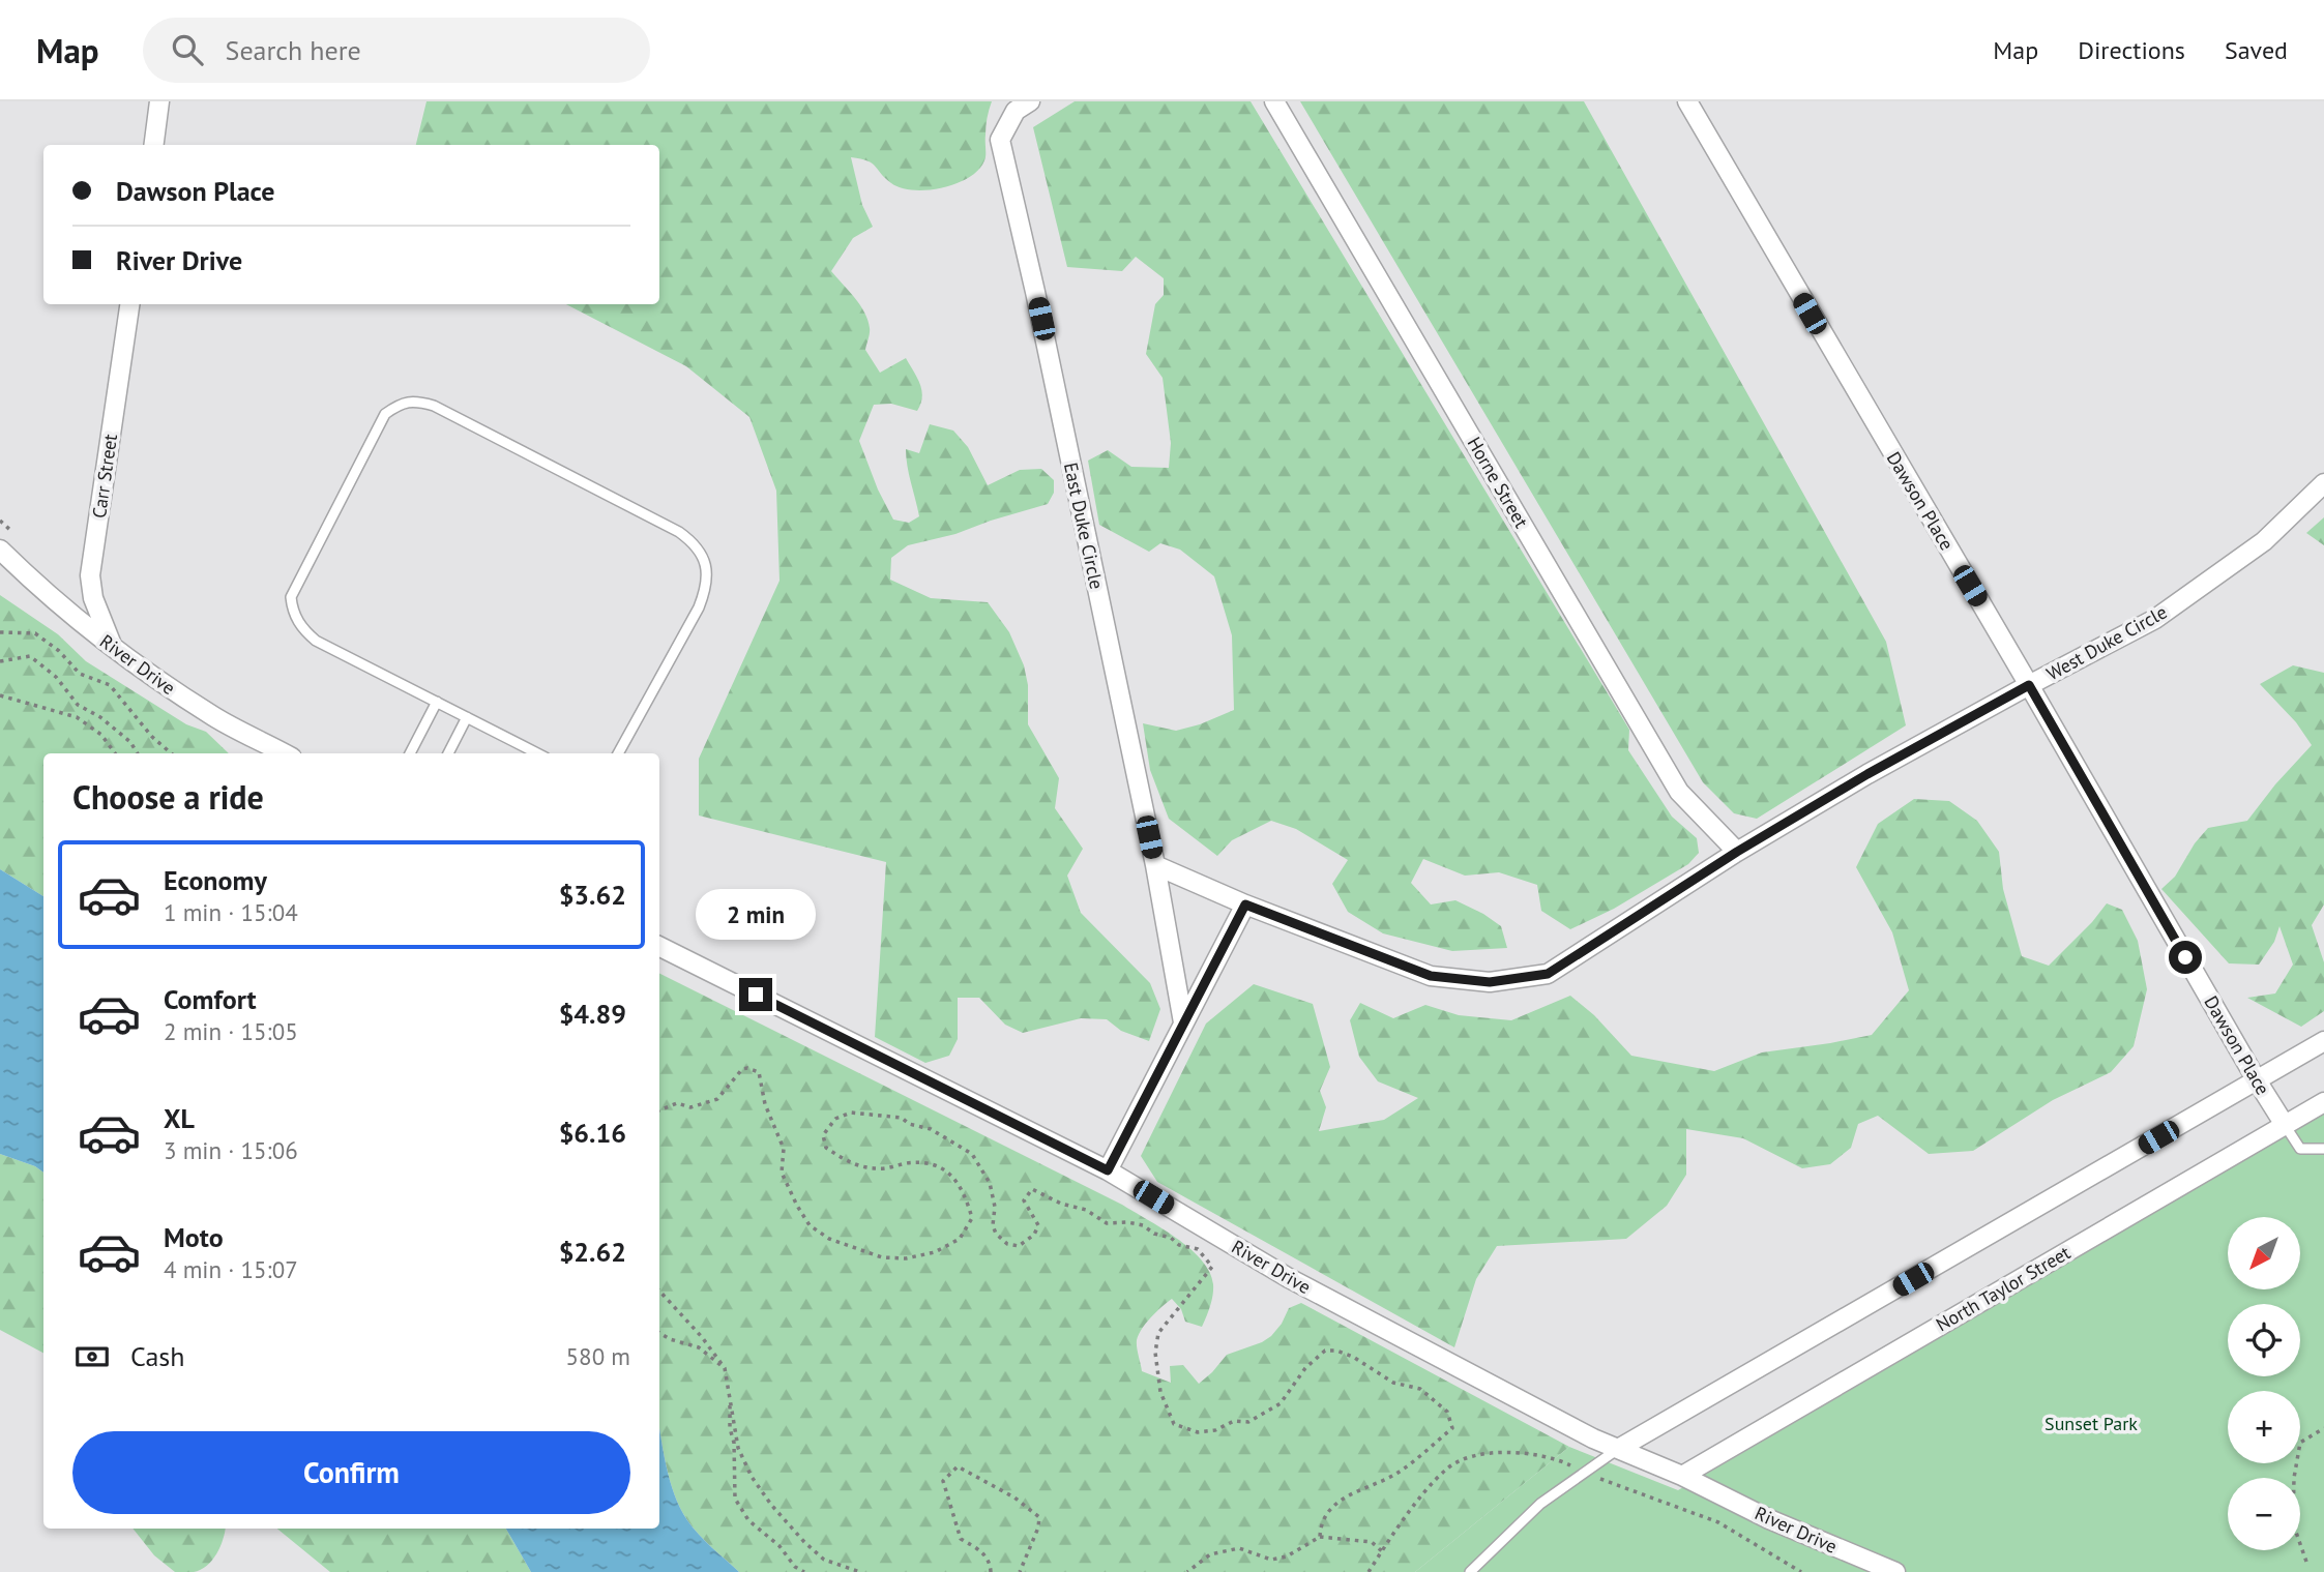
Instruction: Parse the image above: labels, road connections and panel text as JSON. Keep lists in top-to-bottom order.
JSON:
{
  "streets": {
    "street": [
      "Carr Street",
      "Horne Street",
      "Dawson Place",
      "East Duke Circle",
      "West Duke Circle",
      "River Drive",
      "North Taylor Street"
    ]
  },
  "crossings": [
    ["Carr Street", "River Drive"],
    ["Horne Street", "West Duke Circle"],
    ["Dawson Place", "West Duke Circle"],
    ["Dawson Place", "North Taylor Street"],
    ["River Drive", "North Taylor Street"]
  ],
  "parks": ["Sunset Park"],
  "north": "bottom left",
  "page": {
    "header": "Map",
    "search": "Search here",
    "nav": ["Map", "Directions", "Saved"],
    "banner": ["Dawson Place", "River Drive"],
    "heading": "Choose a ride",
    "list": [
      {
        "name": "Economy",
        "note": "1 min · 15:04",
        "value": "$3.62"
      },
      {
        "name": "Comfort",
        "note": "2 min · 15:05",
        "value": "$4.89"
      },
      {
        "name": "XL",
        "note": "3 min · 15:06",
        "value": "$6.16"
      },
      {
        "name": "Moto",
        "note": "4 min · 15:07",
        "value": "$2.62"
      }
    ],
    "bubble": "2 min",
    "map_buttons": ["+", "−"],
    "pay": ["Cash", "580 m"],
    "buttons": "Confirm"
  }
}
